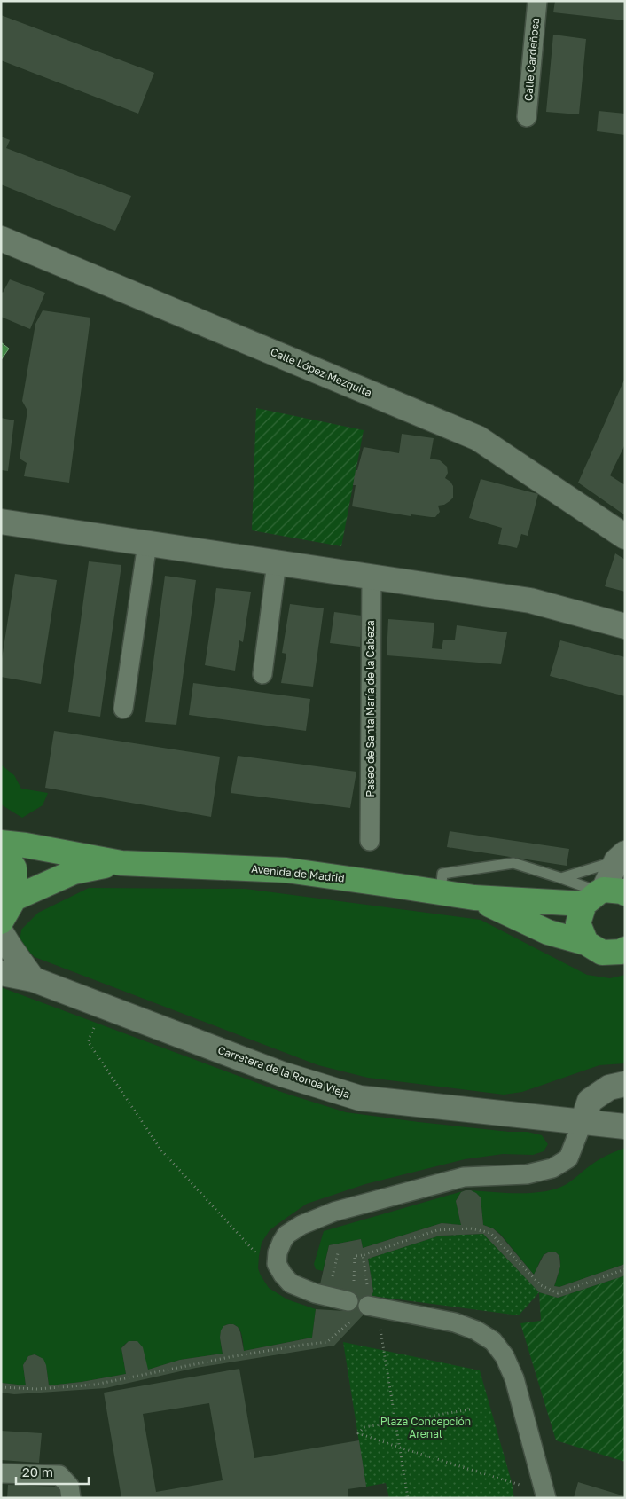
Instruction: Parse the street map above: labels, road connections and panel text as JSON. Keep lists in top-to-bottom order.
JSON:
{
  "streets": {
    "highway": ["Avenida de Madrid"],
    "street": [
      "Calle Cardeñosa",
      "Calle López Mezquita",
      "Paseo de Santa María de la Cabeza",
      "Carretera de la Ronda Vieja"
    ]
  },
  "parks": ["Plaza Concepción Arenal"],
  "scale_bar": "20 m"
}
